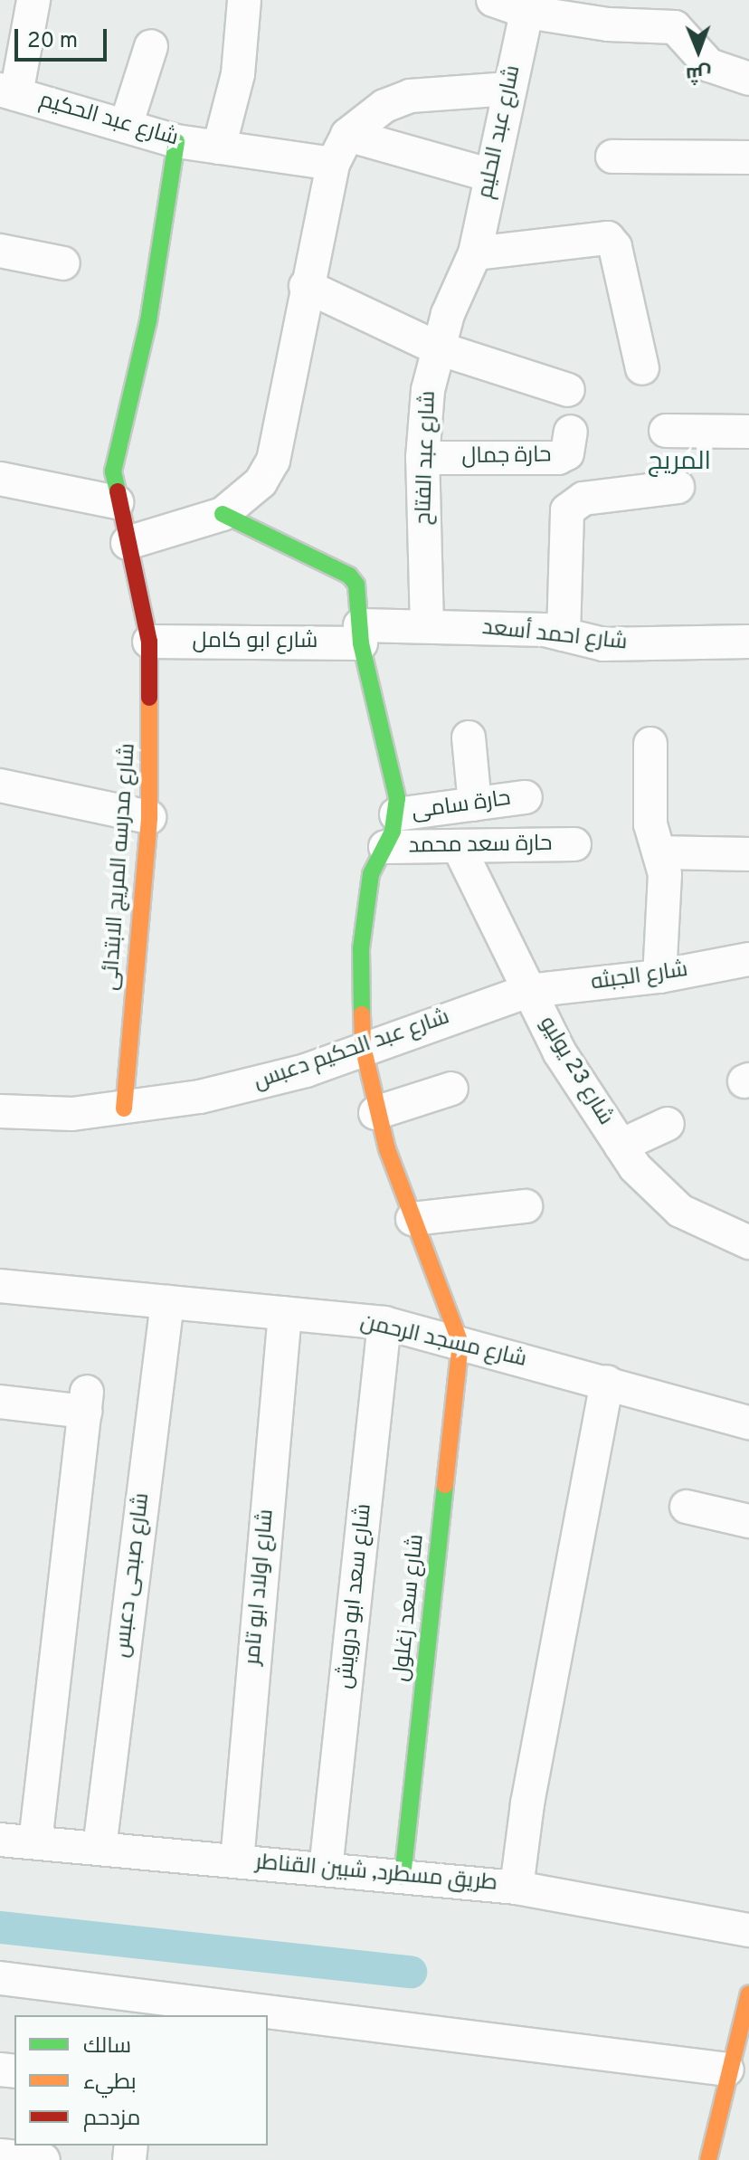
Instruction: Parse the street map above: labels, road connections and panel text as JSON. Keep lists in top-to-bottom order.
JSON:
{
  "streets": {
    "street": [
      "شارع عبد الحكيم",
      "شارع عبد الحليم",
      "حارة جمال",
      "شارع عبد الفتاح",
      "شارع احمد أسعد",
      "شارع ابو كامل",
      "حارة سامى",
      "حارة سعد محمد",
      "شارع مدرسه المريج الابتدائى",
      "شارع الجبثه",
      "شارع عبد الحكيم دعبس",
      "شارع 23 يوليو",
      "شارع مسجد الرحمن",
      "شارع صبحى دعبس",
      "شارع اولاد ابو تامر",
      "شارع سعد ابو درويش",
      "شارع سعد زغلول",
      "طريق مسطرد, شبين القناطر"
    ]
  },
  "crossings": [
    ["شارع عبد الحكيم", "شارع مدرسه المريج الابتدائى"],
    ["شارع عبد الحليم", "شارع عبد الفتاح"],
    ["حارة جمال", "شارع عبد الفتاح"],
    ["شارع عبد الفتاح", "شارع احمد أسعد"],
    ["شارع احمد أسعد", "شارع ابو كامل"],
    ["شارع ابو كامل", "شارع مدرسه المريج الابتدائى"],
    ["حارة سعد محمد", "شارع 23 يوليو"],
    ["شارع مدرسه المريج الابتدائى", "شارع عبد الحكيم دعبس"],
    ["شارع الجبثه", "شارع عبد الحكيم دعبس"],
    ["شارع الجبثه", "شارع 23 يوليو"],
    ["شارع عبد الحكيم دعبس", "شارع 23 يوليو"],
    ["شارع مسجد الرحمن", "شارع صبحى دعبس"],
    ["شارع مسجد الرحمن", "شارع اولاد ابو تامر"],
    ["شارع مسجد الرحمن", "شارع سعد ابو درويش"],
    ["شارع مسجد الرحمن", "شارع سعد زغلول"],
    ["شارع صبحى دعبس", "طريق مسطرد, شبين القناطر"],
    ["شارع اولاد ابو تامر", "طريق مسطرد, شبين القناطر"],
    ["شارع سعد ابو درويش", "طريق مسطرد, شبين القناطر"],
    ["شارع سعد زغلول", "طريق مسطرد, شبين القناطر"]
  ],
  "districts": ["المريج"],
  "legend": ["سالك", "بطيء", "مزدحم"],
  "scale_bar": "20 m",
  "north": "bottom"
}
